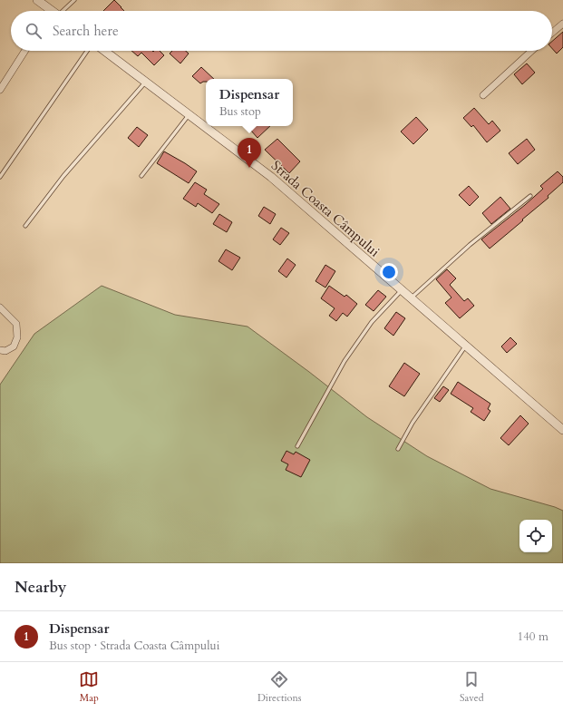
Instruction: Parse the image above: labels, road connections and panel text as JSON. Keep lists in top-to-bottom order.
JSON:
{
  "streets": {
    "street": ["Strada Coasta Câmpului"]
  },
  "page": {
    "search": "Search here",
    "popup": ["Dispensar", "Bus stop"],
    "pins": "1",
    "heading": "Nearby",
    "list": [
      {
        "mark": "1",
        "name": "Dispensar",
        "note": "Bus stop · Strada Coasta Câmpului",
        "value": "140 m"
      }
    ],
    "nav": ["Map", "Directions", "Saved"]
  }
}
